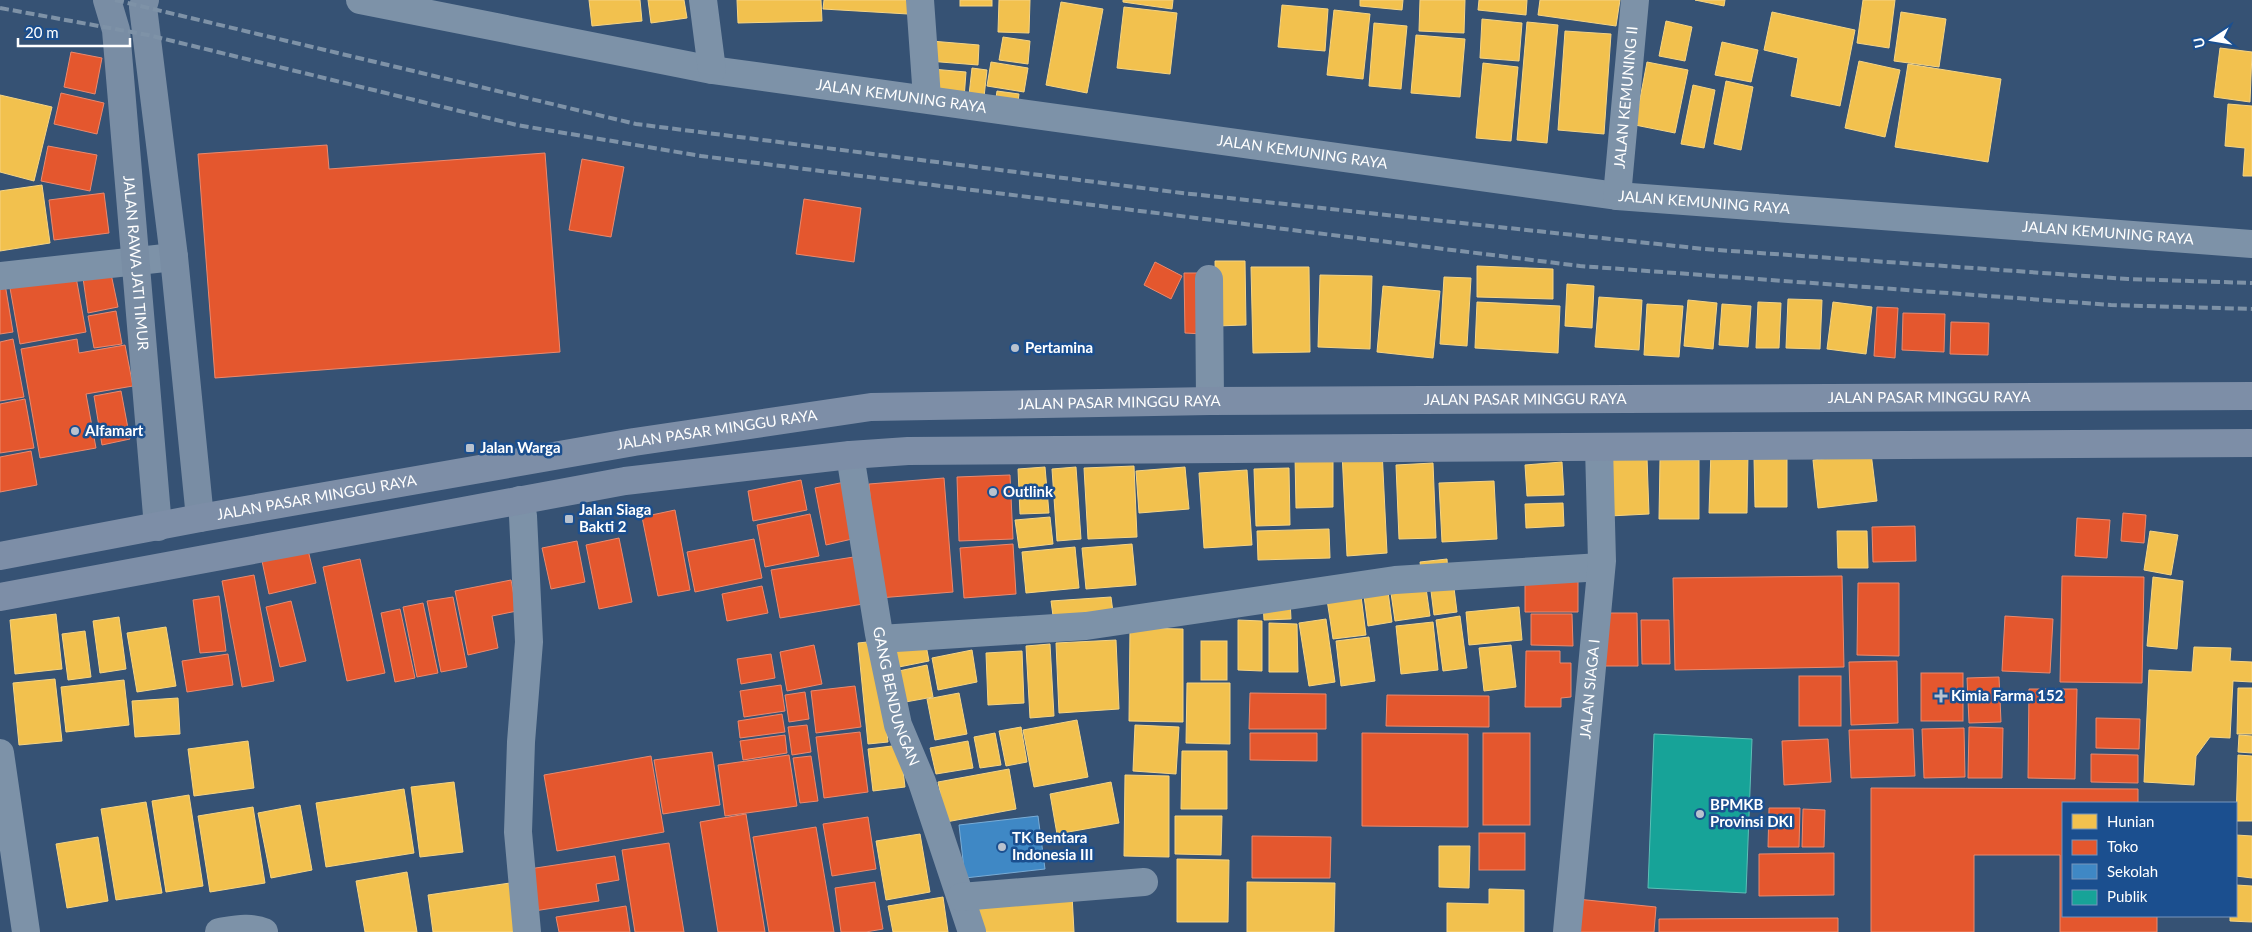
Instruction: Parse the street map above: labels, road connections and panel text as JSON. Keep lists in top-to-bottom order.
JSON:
{
  "streets": {
    "main road": ["JALAN RAWA JATI TIMUR", "JALAN PASAR MINGGU RAYA"],
    "street": [
      "JALAN KEMUNING RAYA",
      "JALAN KEMUNING II",
      "JALAN SIAGA I",
      "GANG BENDUNGAN"
    ]
  },
  "crossings": [
    ["JALAN KEMUNING RAYA", "JALAN KEMUNING II"],
    ["JALAN RAWA JATI TIMUR", "JALAN PASAR MINGGU RAYA"]
  ],
  "places": {
    "other": [
      "Pertamina",
      "Alfamart",
      "Outlink",
      "BPMKB Provinsi DKI",
      "TK Bentara Indonesia III"
    ],
    "transit": ["Jalan Warga", "Jalan Siaga Bakti 2"],
    "health": ["Kimia Farma 152"]
  },
  "legend": [
    "Hunian",
    "Toko",
    "Sekolah",
    "Publik"
  ],
  "scale_bar": "20 m",
  "north": "left"
}
